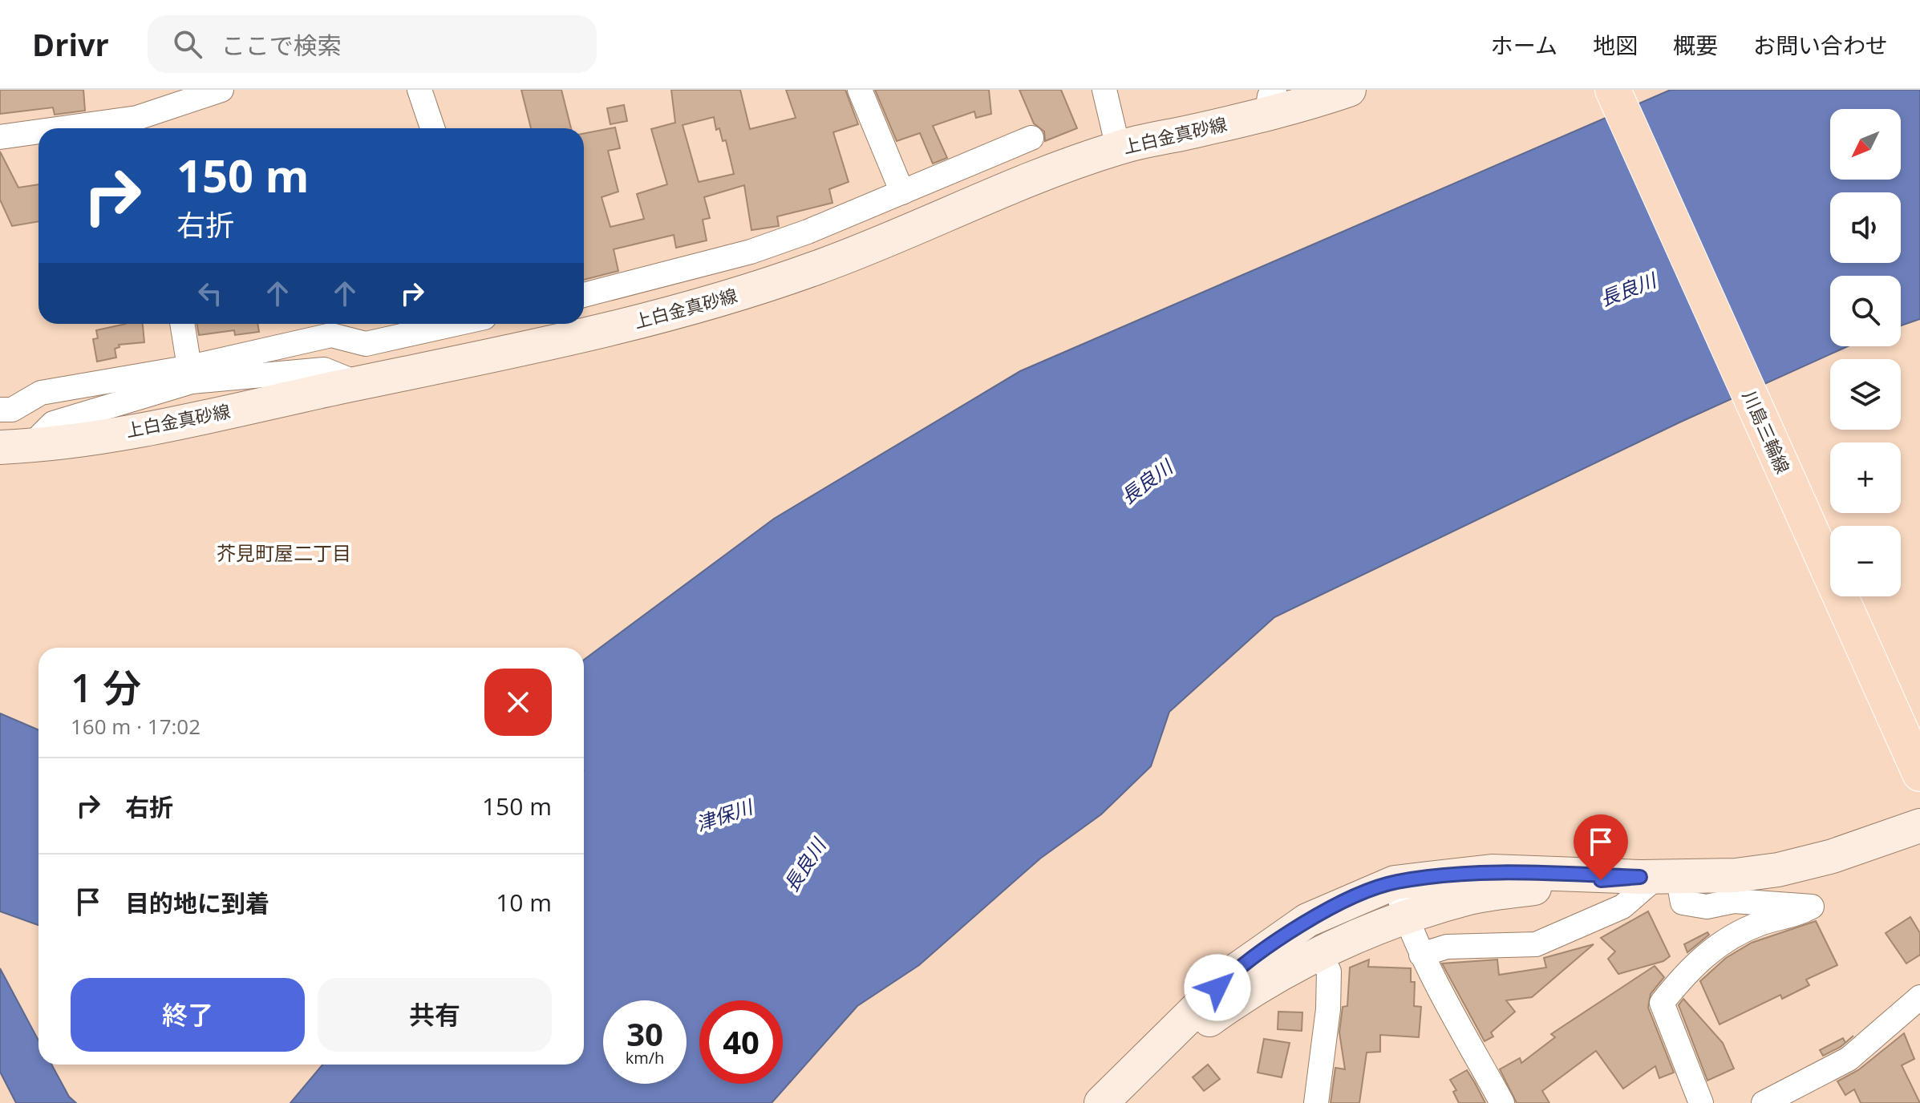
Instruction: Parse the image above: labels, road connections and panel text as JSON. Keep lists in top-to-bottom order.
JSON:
{
  "streets": {
    "main road": ["川島三輪線"],
    "street": ["上白金真砂線"]
  },
  "districts": ["芥見町屋二丁目"],
  "water": ["長良川", "津保川"],
  "north": "bottom left",
  "page": {
    "header": "Drivr",
    "search": "ここで検索",
    "nav": [
      "ホーム",
      "地図",
      "概要",
      "お問い合わせ"
    ],
    "map_buttons": ["+", "−"],
    "turn": ["150 m", "右折"],
    "heading": ["1 分", "160 m · 17:02"],
    "list": [
      {
        "name": "右折",
        "value": "150 m"
      },
      {
        "name": "目的地に到着",
        "value": "10 m"
      }
    ],
    "buttons": ["終了", "共有"],
    "speed": "30 km/h",
    "limit": "40"
  }
}
